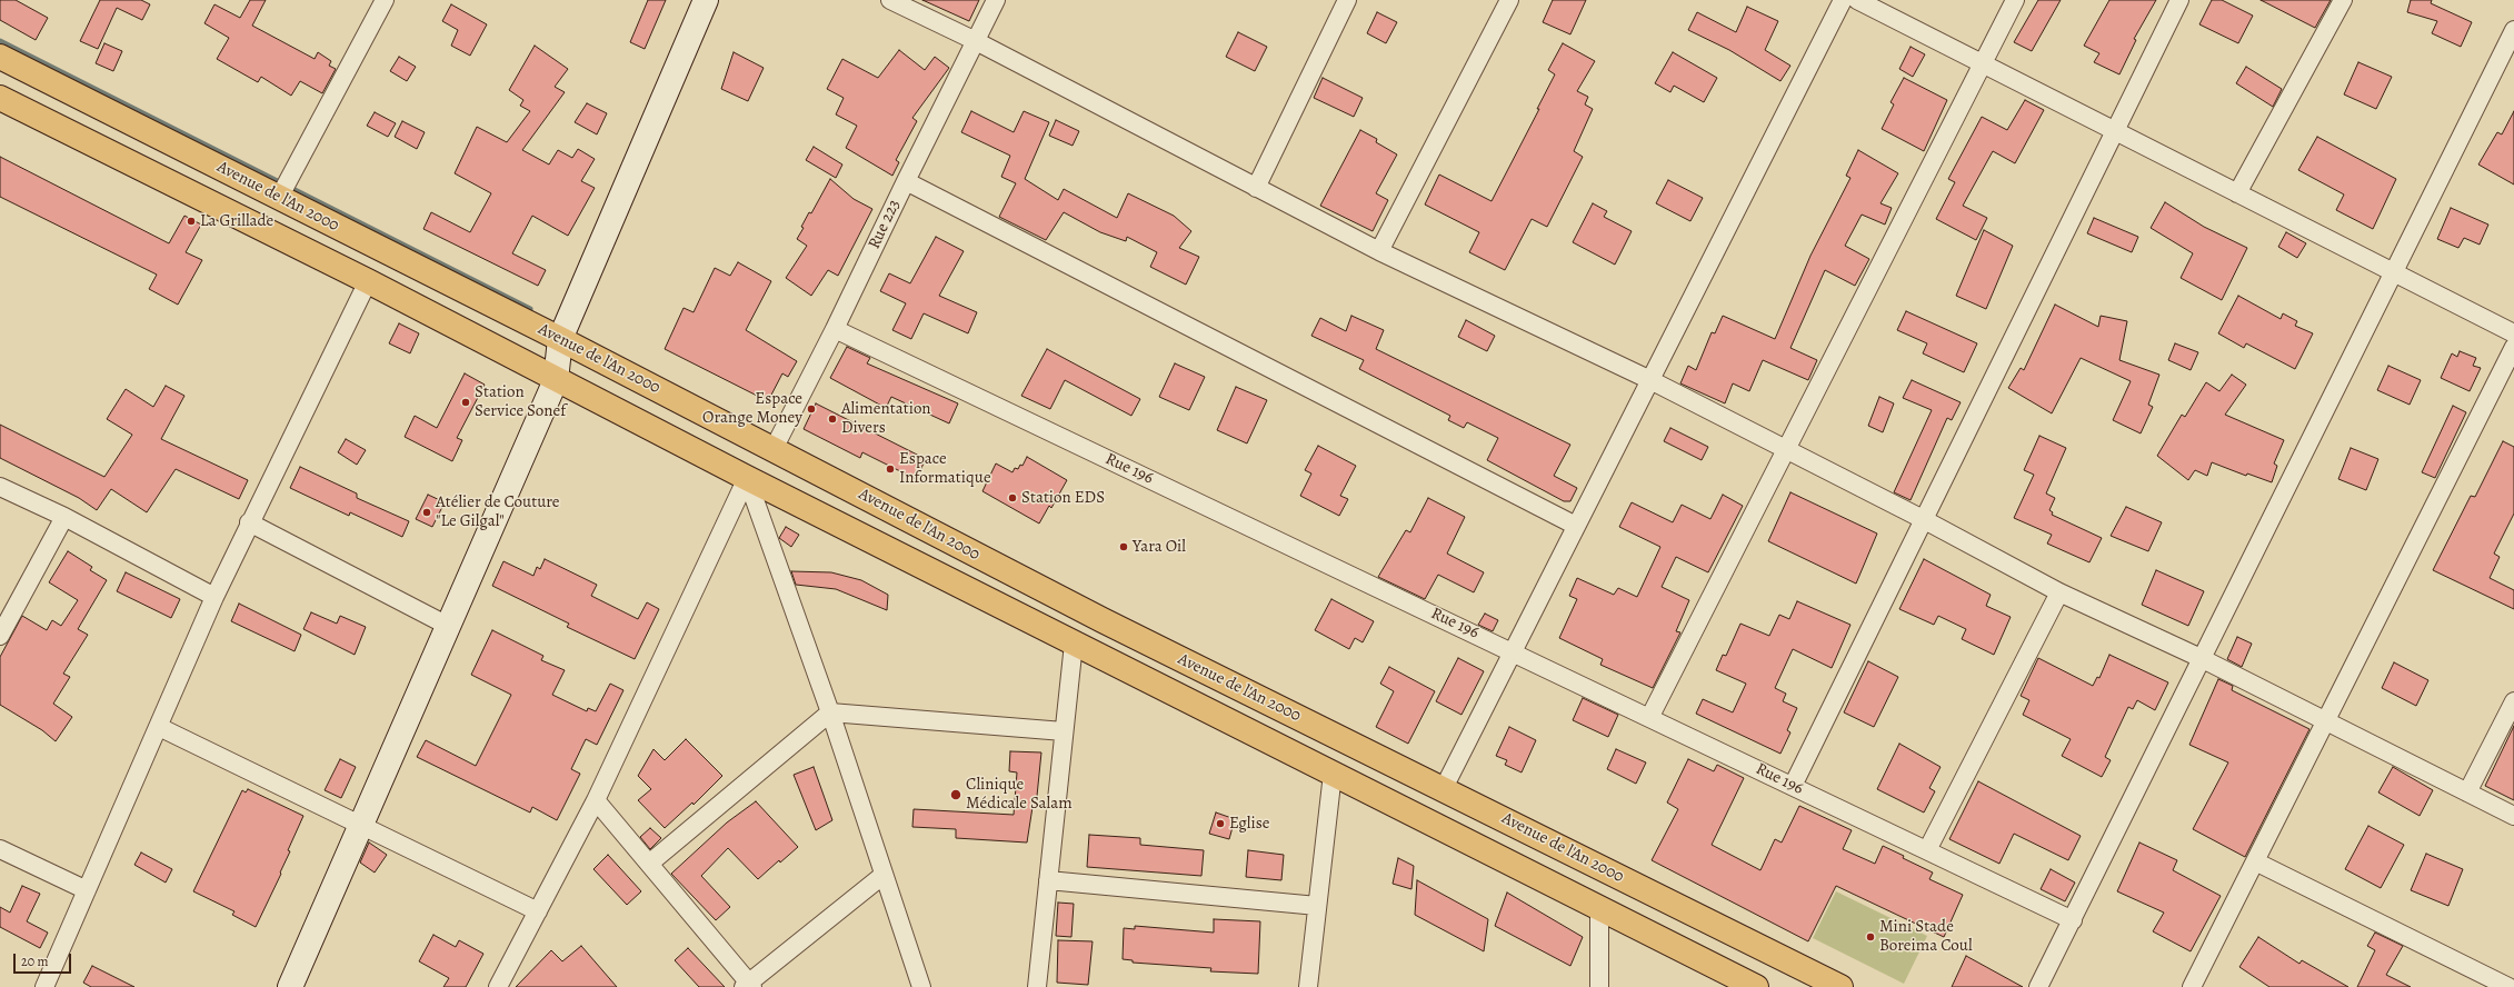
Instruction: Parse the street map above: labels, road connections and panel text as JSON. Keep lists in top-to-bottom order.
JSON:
{
  "streets": {
    "main road": ["Avenue de l'An 2000"],
    "street": ["Rue 223", "Rue 196"]
  },
  "crossings": [
    ["Avenue de l'An 2000", "Rue 223"],
    ["Rue 223", "Rue 196"]
  ],
  "places": [
    "La Grillade",
    "Station Service Sonef",
    "Espace Orange Money",
    "Alimentation Divers",
    "Espace Informatique",
    "Station EDS",
    "Atélier de Couture \"Le Gilgal\"",
    "Yara Oil",
    "Clinique Médicale Salam",
    "Eglise",
    "Mini Stade Boreima Coul"
  ],
  "scale_bar": "20 m"
}
